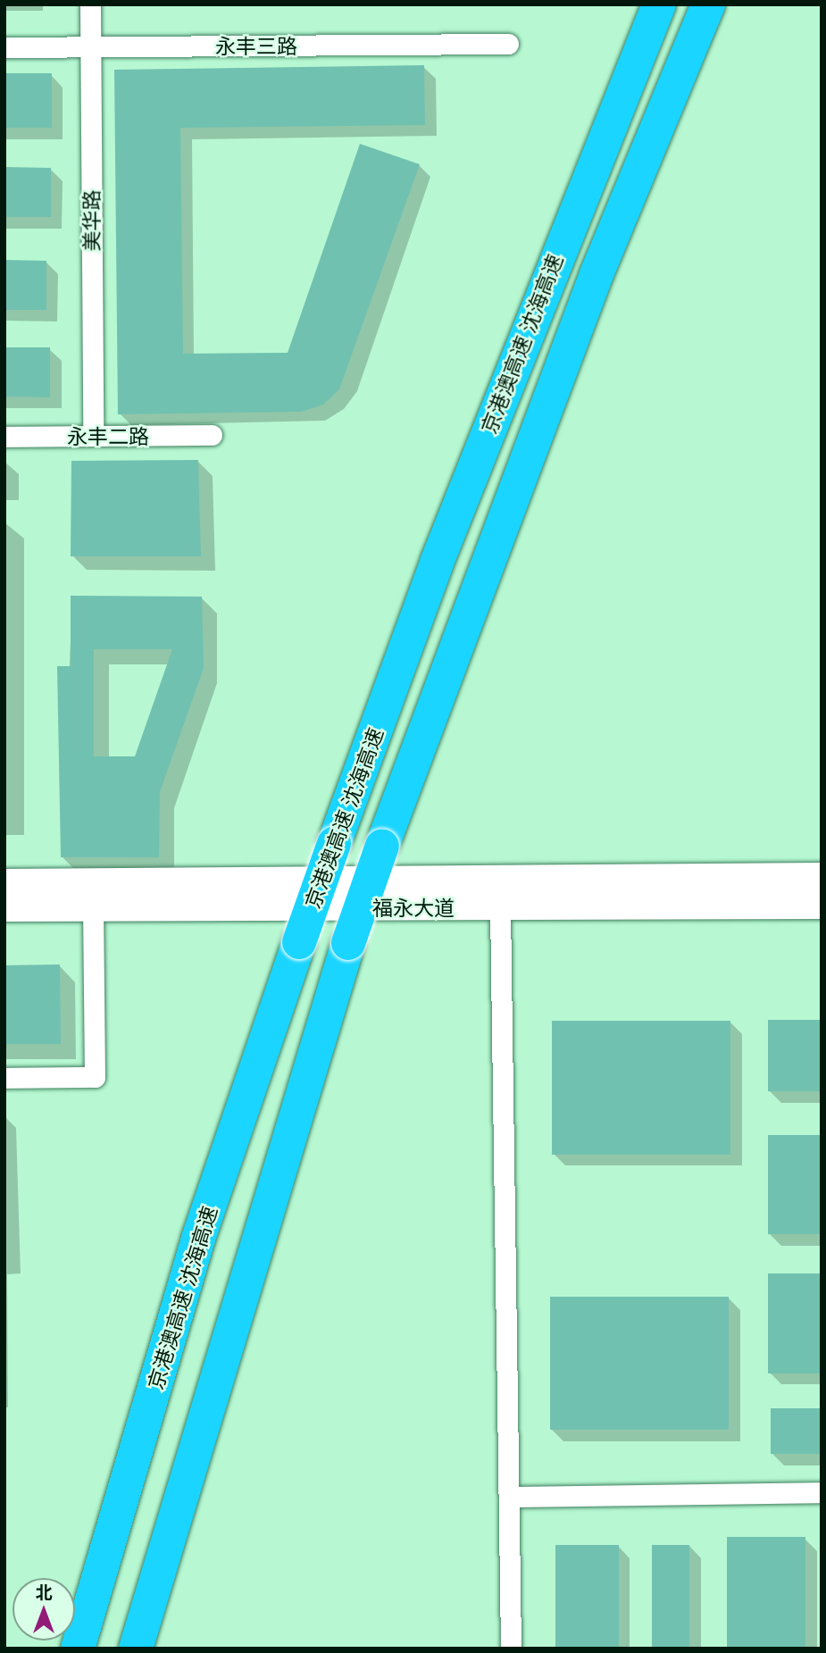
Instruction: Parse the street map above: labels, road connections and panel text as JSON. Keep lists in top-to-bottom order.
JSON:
{
  "streets": {
    "highway": ["京港澳高速 沈海高速"],
    "main road": ["福永大道"],
    "street": ["永丰三路", "美华路", "永丰二路"]
  },
  "crossings": [
    ["永丰三路", "美华路"],
    ["美华路", "永丰二路"]
  ],
  "north": "top"
}
